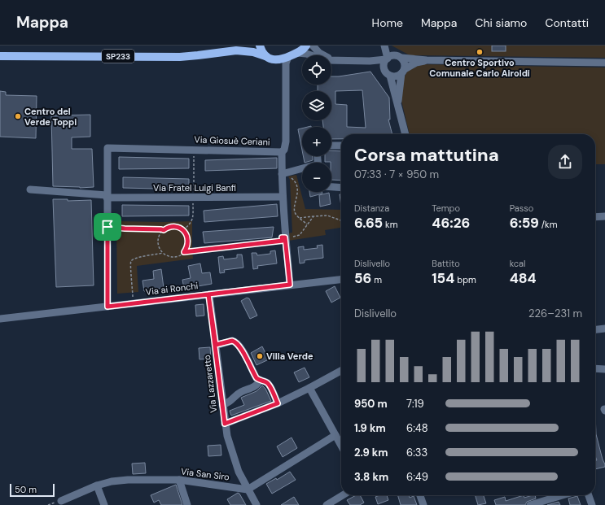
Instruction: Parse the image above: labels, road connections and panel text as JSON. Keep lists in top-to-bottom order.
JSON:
{
  "streets": {
    "main road": ["SP233"],
    "street": [
      "Via Giosuè Ceriani",
      "Via Fratel Luigi Banfi",
      "Via ai Ronchi",
      "Via Lazzaretto",
      "Via San Siro"
    ]
  },
  "crossings": [
    ["Via Giosuè Ceriani", "Via Fratel Luigi Banfi"],
    ["Via Giosuè Ceriani", "Via ai Ronchi"],
    ["Via ai Ronchi", "Via Lazzaretto"],
    ["Via Lazzaretto", "Via San Siro"]
  ],
  "places": ["Centro Sportivo Comunale Carlo Airoldi", "Centro del Verde Toppi", "Villa Verde"],
  "scale_bar": "50 m",
  "page": {
    "header": "Mappa",
    "nav": [
      "Home",
      "Mappa",
      "Chi siamo",
      "Contatti"
    ],
    "map_buttons": ["+", "−"],
    "heading": ["Corsa mattutina", "07:33 · 7 × 950 m"],
    "stats": [
      ["Distanza", "6.65 km"],
      ["Tempo", "46:26"],
      ["Passo", "6:59 /km"],
      ["Dislivello", "56 m"],
      ["Battito", "154 bpm"],
      ["kcal", "484"]
    ],
    "chart": ["Dislivello", "226–231 m"],
    "list": [
      {
        "name": "950 m",
        "note": "7:19"
      },
      {
        "name": "1.9 km",
        "note": "6:48"
      },
      {
        "name": "2.9 km",
        "note": "6:33"
      },
      {
        "name": "3.8 km",
        "note": "6:49"
      }
    ],
    "scale": "50 m"
  }
}
